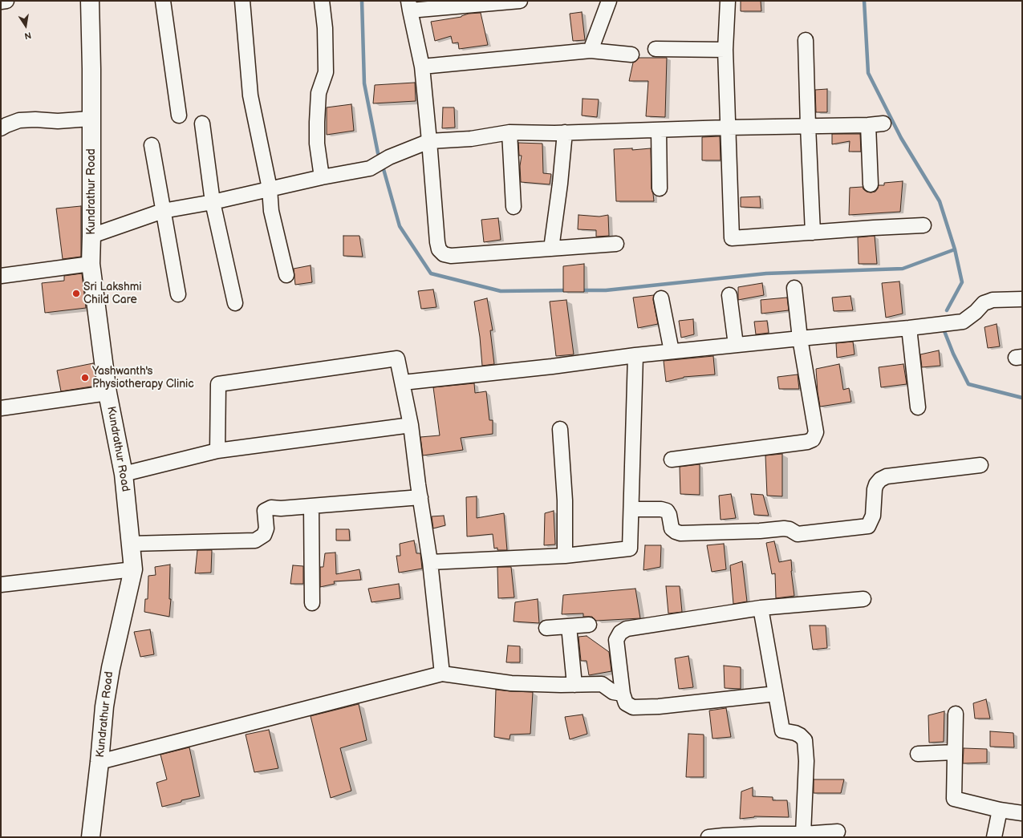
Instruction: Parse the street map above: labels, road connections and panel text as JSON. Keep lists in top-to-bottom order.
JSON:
{
  "streets": {
    "street": ["Kundrathur Road"]
  },
  "places": ["Sri Lakshmi Child Care", "Yashwanth's Physiotherapy Clinic"],
  "north": "bottom"
}
